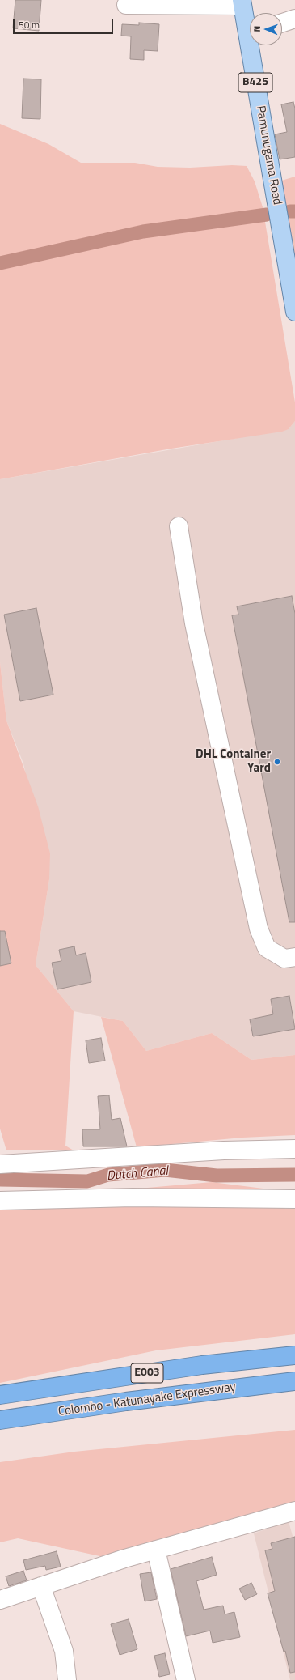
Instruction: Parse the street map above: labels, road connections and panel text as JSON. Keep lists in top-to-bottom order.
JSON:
{
  "streets": {
    "highway": ["E003", "Colombo - Katunayake Expressway"],
    "main road": ["B425", "Pamunugama Road"]
  },
  "water": ["Dutch Canal"],
  "places": ["DHL Container Yard"],
  "scale_bar": "50 m",
  "north": "left"
}
